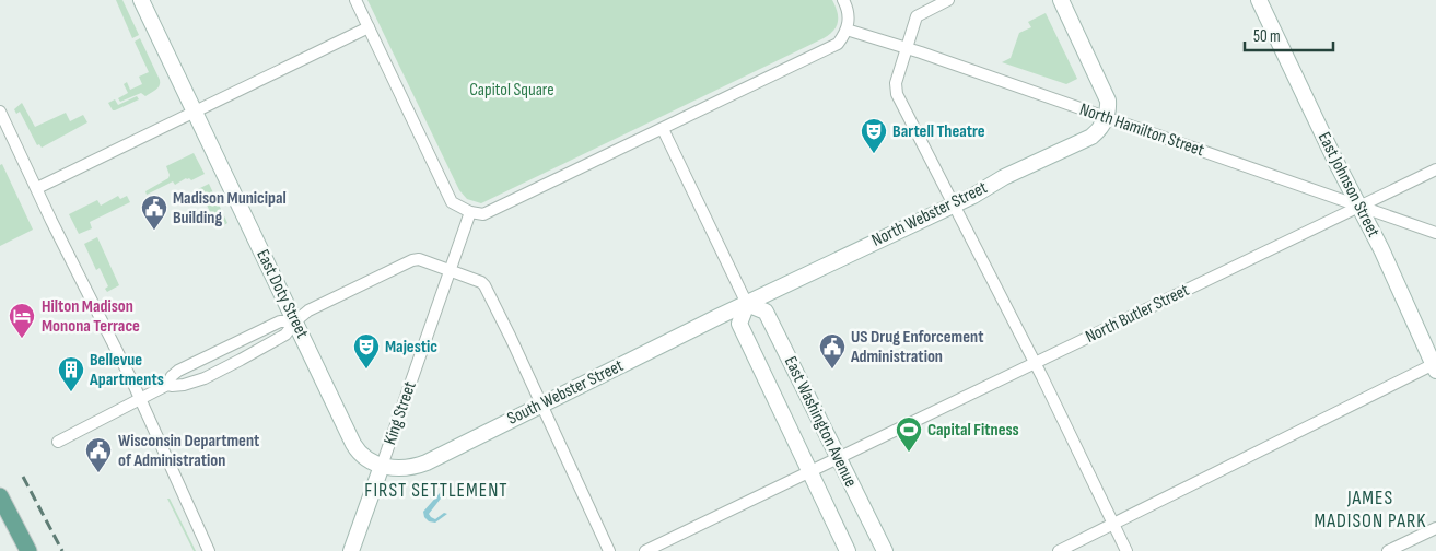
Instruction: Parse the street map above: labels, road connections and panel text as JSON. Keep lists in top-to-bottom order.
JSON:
{
  "streets": {
    "street": [
      "North Hamilton Street",
      "East Johnson Street",
      "North Webster Street",
      "East Doty Street",
      "North Butler Street",
      "South Webster Street",
      "King Street",
      "East Washington Avenue"
    ]
  },
  "crossings": [
    ["North Hamilton Street", "East Johnson Street"],
    ["North Hamilton Street", "North Webster Street"],
    ["North Hamilton Street", "North Butler Street"],
    ["East Johnson Street", "North Butler Street"],
    ["North Webster Street", "South Webster Street"],
    ["North Webster Street", "East Washington Avenue"],
    ["East Doty Street", "South Webster Street"],
    ["East Doty Street", "King Street"],
    ["North Butler Street", "East Washington Avenue"],
    ["South Webster Street", "King Street"],
    ["South Webster Street", "East Washington Avenue"]
  ],
  "districts": ["FIRST SETTLEMENT", "JAMES MADISON PARK"],
  "parks": ["Capitol Square"],
  "places": {
    "theatre": ["Bartell Theatre", "Majestic"],
    "public building": ["Madison Municipal Building", "US Drug Enforcement Administration", "Wisconsin Department of Administration"],
    "hotel": ["Hilton Madison Monona Terrace"],
    "building": ["Bellevue Apartments"],
    "sports": ["Capital Fitness"]
  },
  "scale_bar": "50 m"
}
